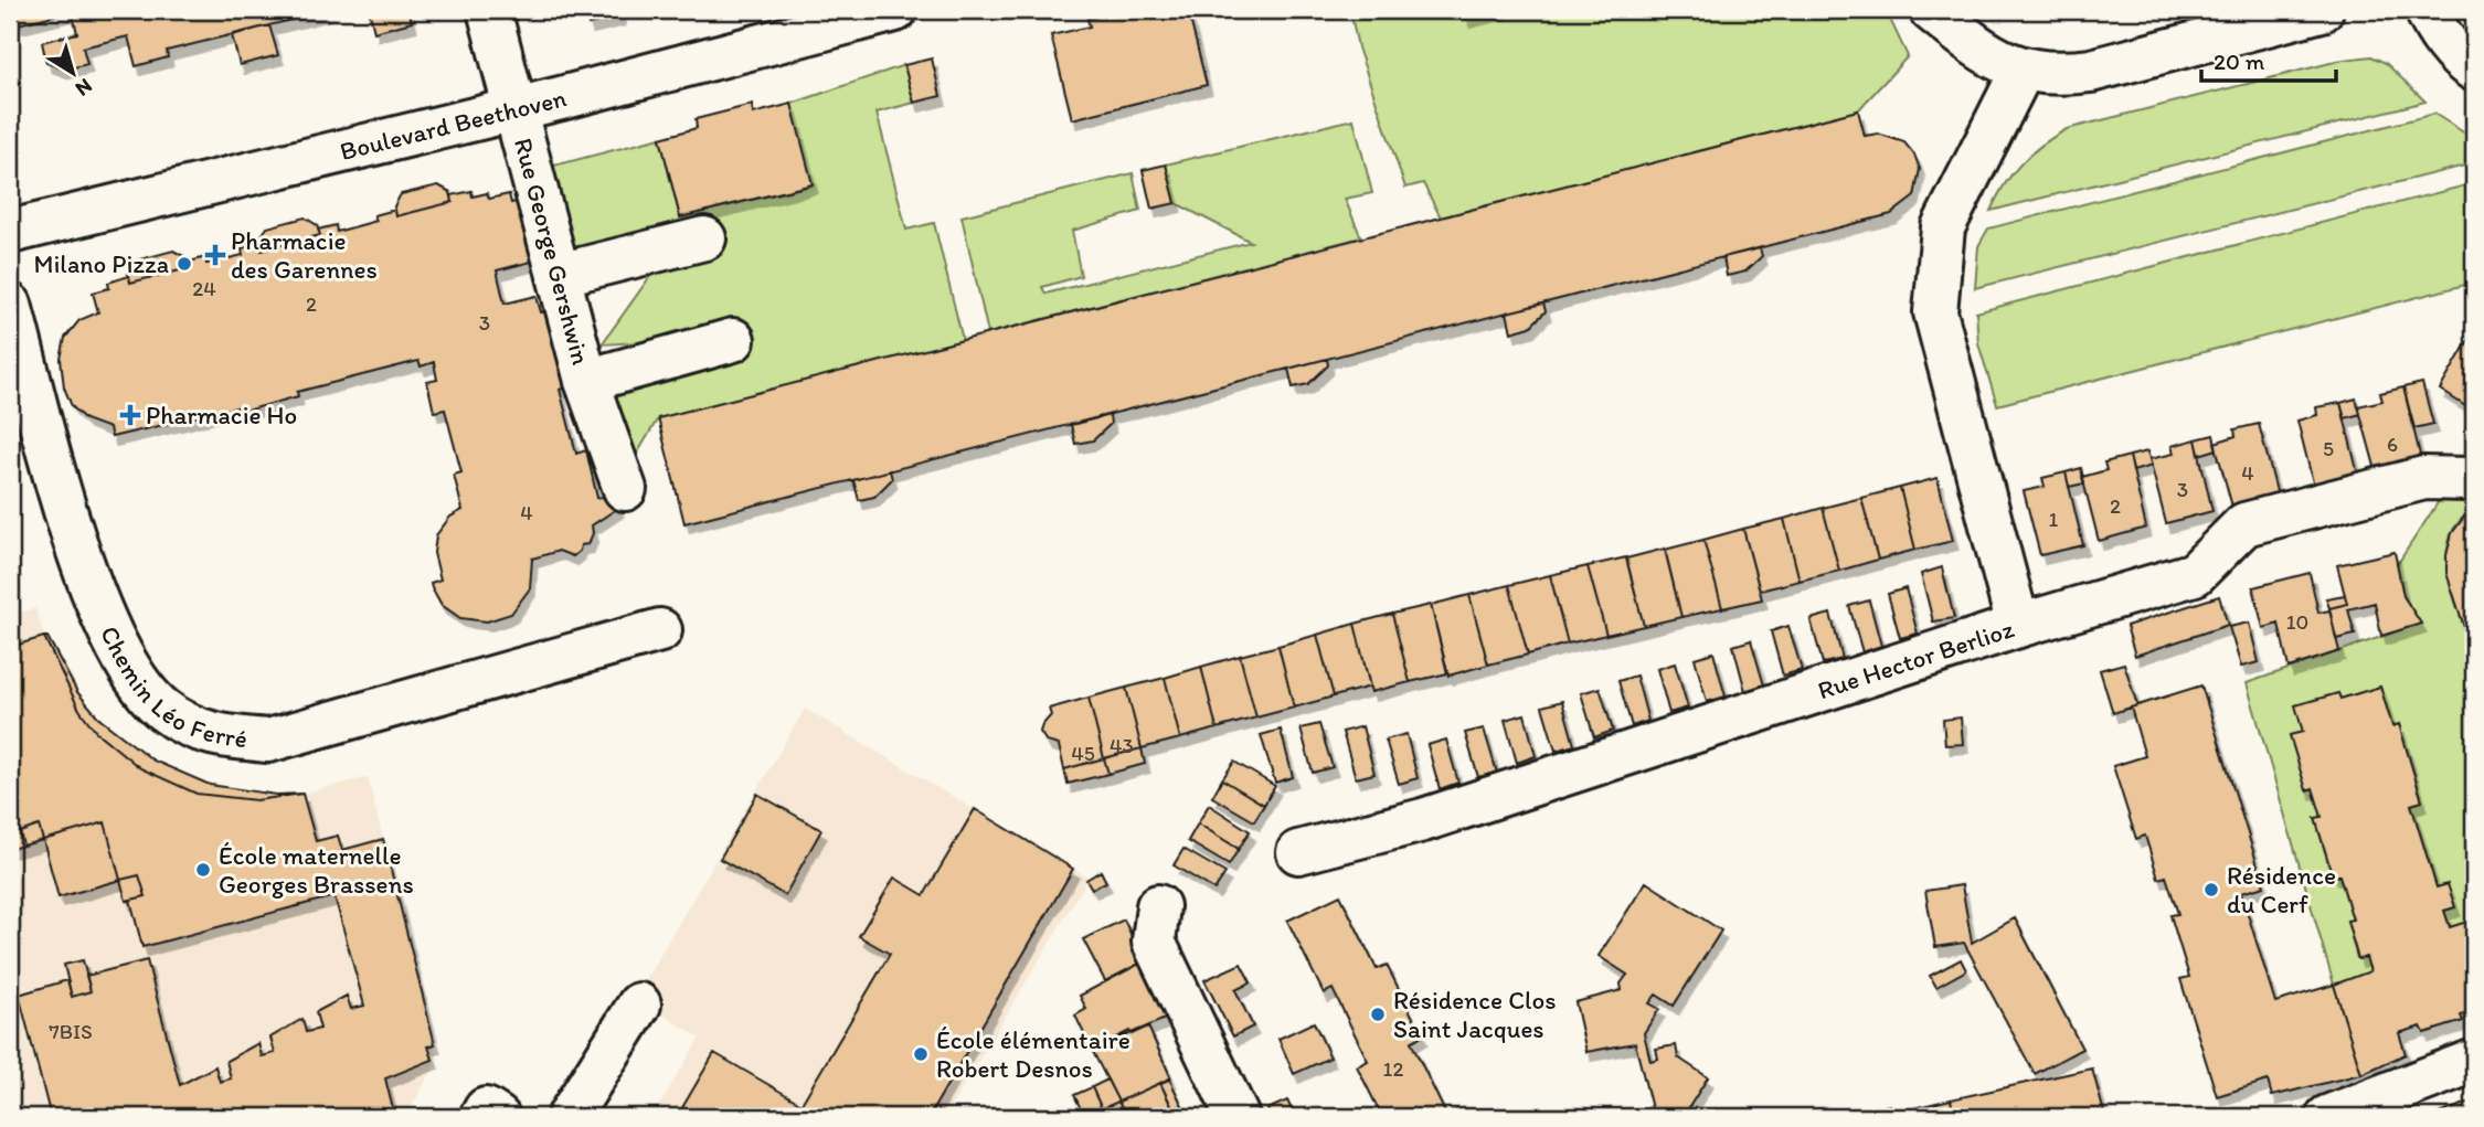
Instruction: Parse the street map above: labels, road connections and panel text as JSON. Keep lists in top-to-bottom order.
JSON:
{
  "streets": {
    "street": [
      "Boulevard Beethoven",
      "Rue George Gershwin",
      "Rue Hector Berlioz",
      "Chemin Léo Ferré"
    ]
  },
  "crossings": [
    ["Boulevard Beethoven", "Rue George Gershwin"]
  ],
  "places": {
    "health": ["Pharmacie des Garennes", "Pharmacie Ho"],
    "other": [
      "Milano Pizza",
      "École maternelle Georges Brassens",
      "Résidence du Cerf",
      "Résidence Clos Saint Jacques",
      "École élémentaire Robert Desnos"
    ]
  },
  "house_numbers": [
    "24",
    "2",
    "3",
    "6",
    "5",
    "4",
    "3",
    "2",
    "4",
    "1",
    "10",
    "43",
    "45",
    "7BIS",
    "12"
  ],
  "scale_bar": "20 m",
  "north": "bottom right"
}
